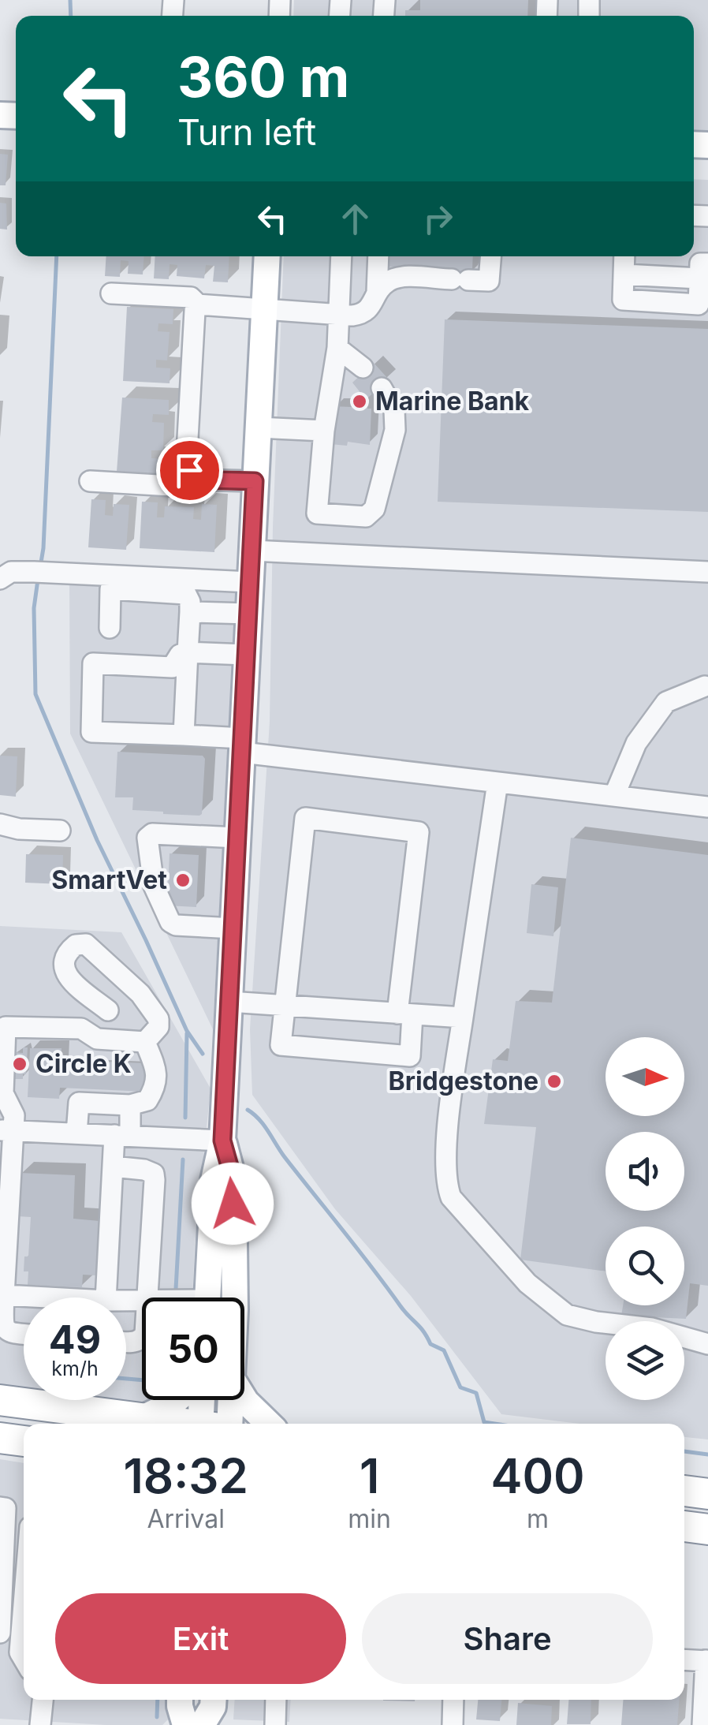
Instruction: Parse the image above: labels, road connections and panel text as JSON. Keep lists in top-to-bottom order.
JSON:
{
  "places": [
    "Marine Bank",
    "SmartVet",
    "Circle K",
    "Bridgestone"
  ],
  "north": "right",
  "page": {
    "turn": ["360 m", "Turn left"],
    "speed": "49 km/h",
    "limit": "50",
    "eta": [
      "18:32",
      "Arrival",
      "1",
      "min",
      "400",
      "m"
    ],
    "buttons": ["Exit", "Share"]
  }
}
